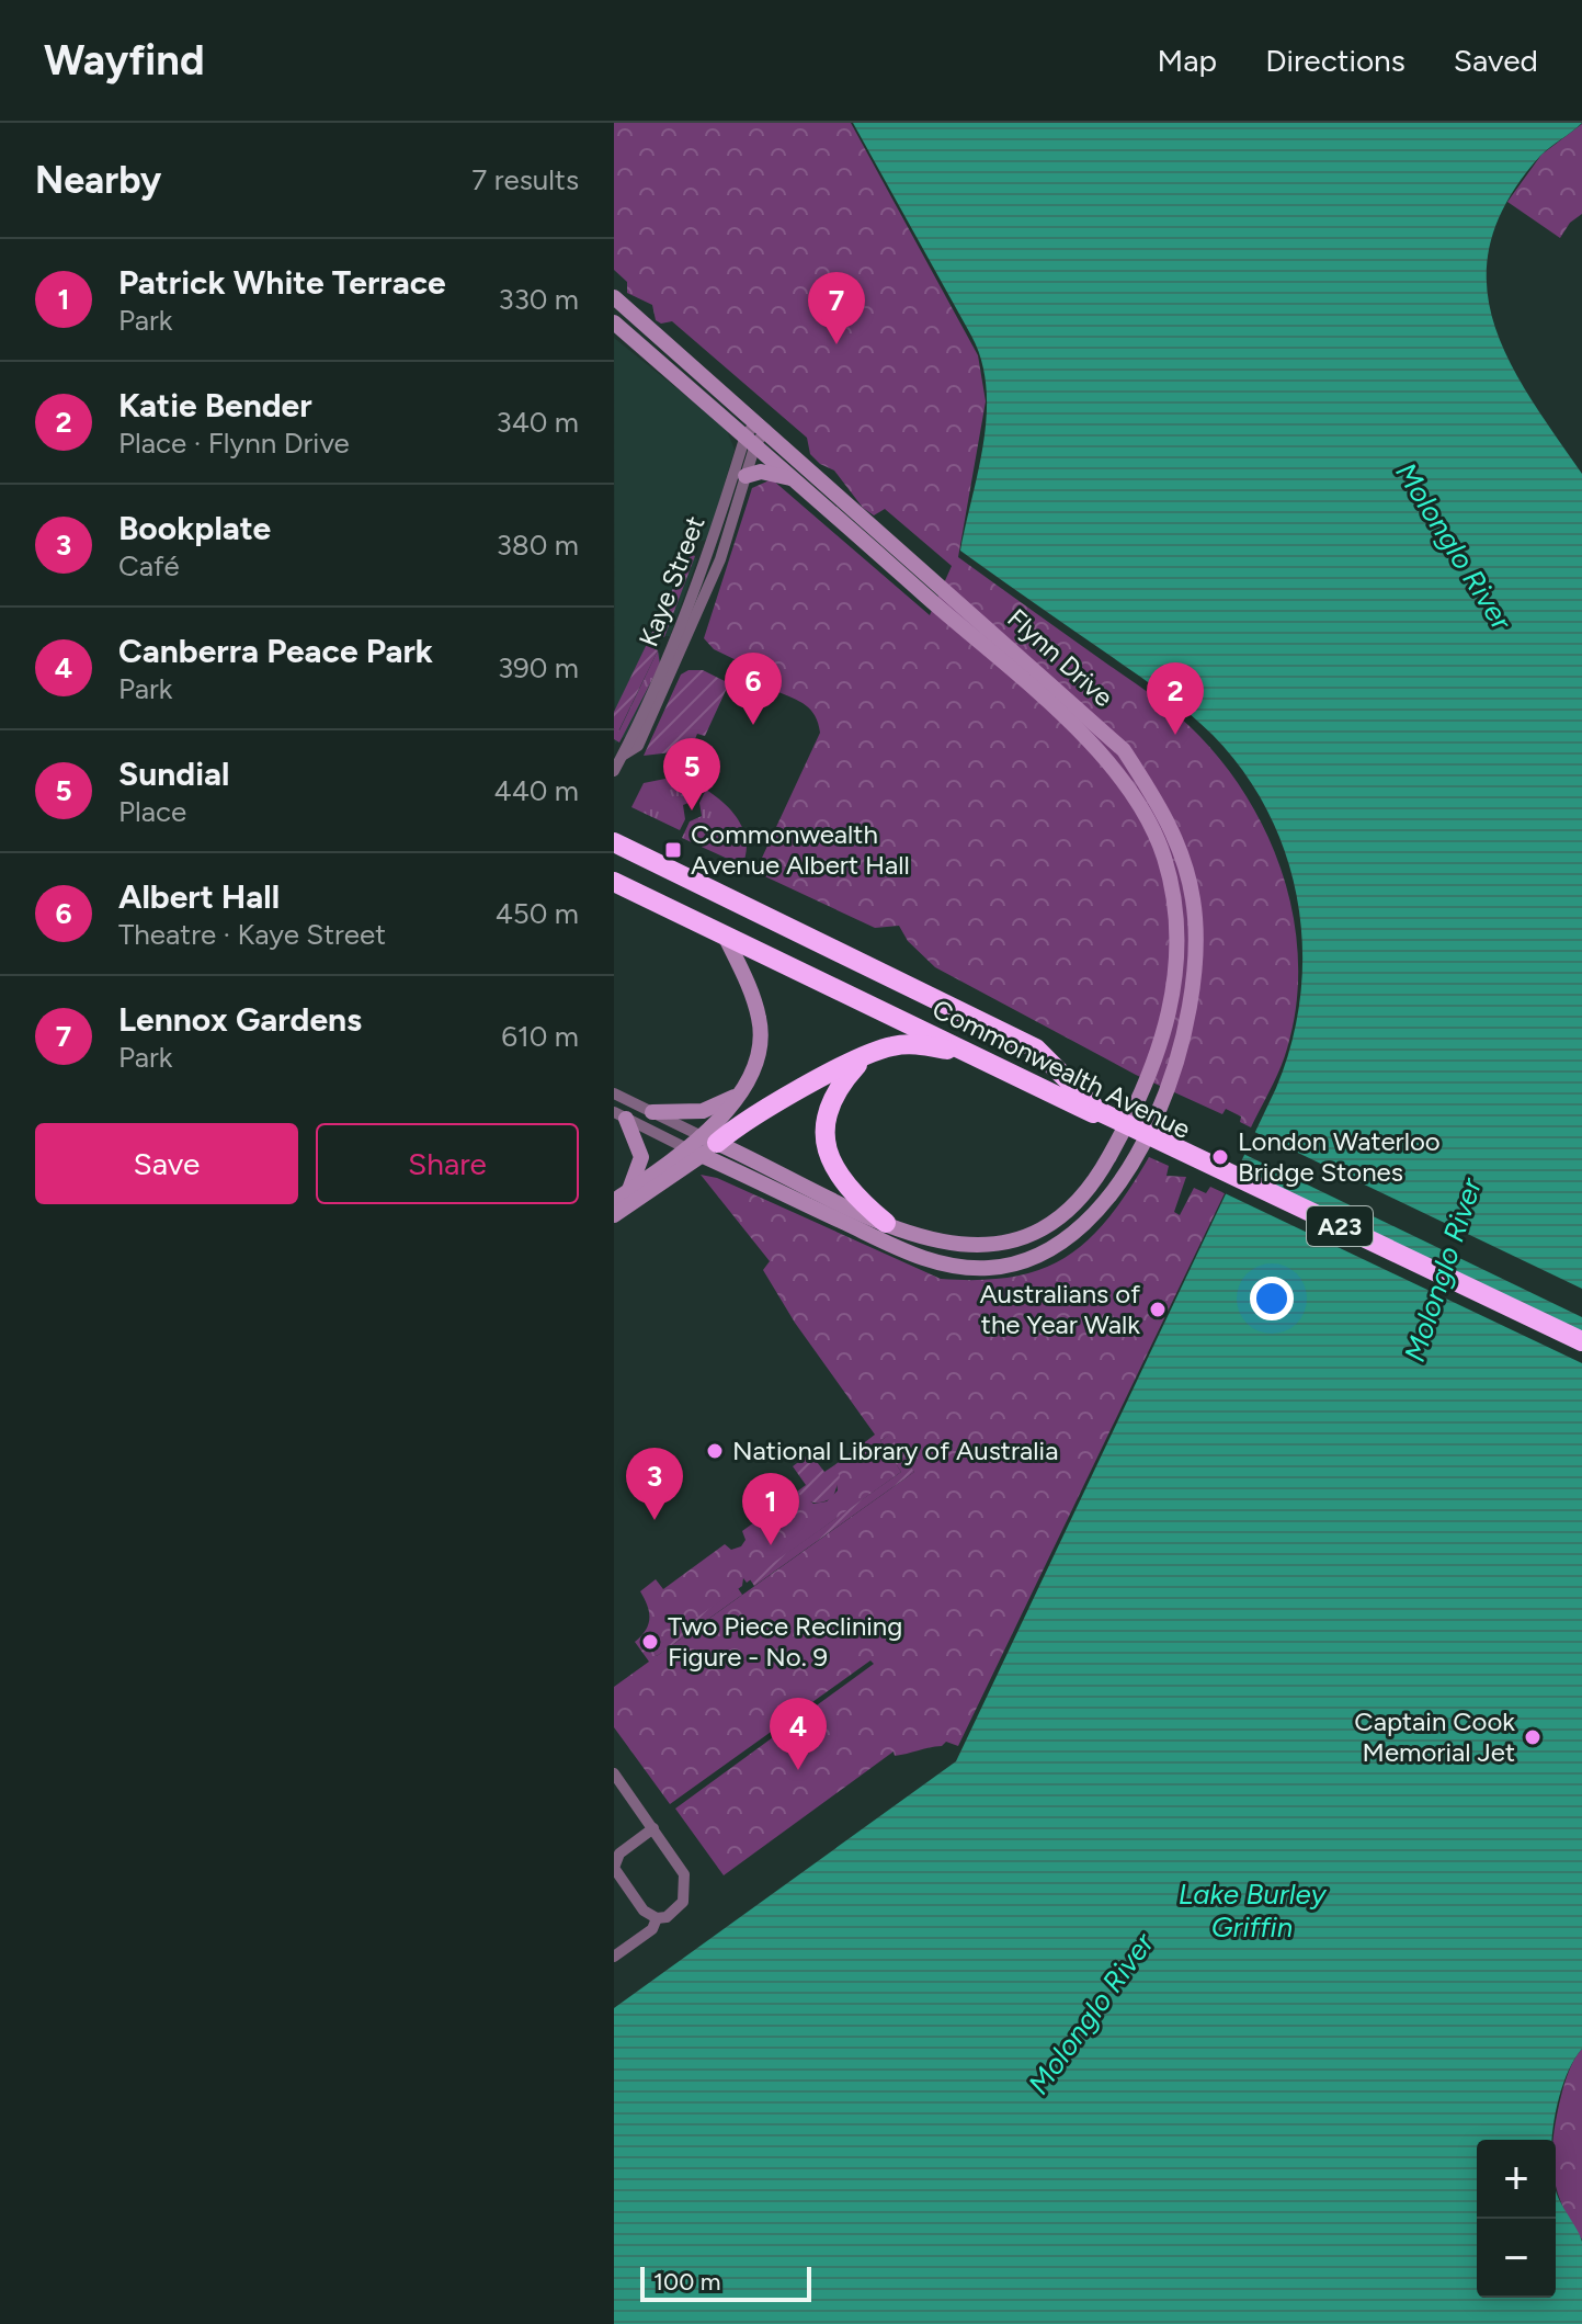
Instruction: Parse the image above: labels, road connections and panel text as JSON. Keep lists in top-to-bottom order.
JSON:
{
  "streets": {
    "highway": ["Commonwealth Avenue", "A23"],
    "main road": ["Flynn Drive"],
    "street": ["Kaye Street"]
  },
  "crossings": [
    ["Kaye Street", "Flynn Drive"]
  ],
  "water": ["Molonglo River", "Lake Burley Griffin"],
  "places": {
    "transit": ["Commonwealth Avenue Albert Hall"],
    "other": [
      "London Waterloo Bridge Stones",
      "Australians of the Year Walk",
      "National Library of Australia",
      "Two Piece Reclining Figure - No. 9",
      "Captain Cook Memorial Jet"
    ]
  },
  "scale_bar": "100 m",
  "page": {
    "header": "Wayfind",
    "nav": ["Map", "Directions", "Saved"],
    "heading": ["Nearby", "7 results"],
    "list": [
      {
        "mark": "1",
        "name": "Patrick White Terrace",
        "note": "Park",
        "value": "330 m"
      },
      {
        "mark": "2",
        "name": "Katie Bender",
        "note": "Place · Flynn Drive",
        "value": "340 m"
      },
      {
        "mark": "3",
        "name": "Bookplate",
        "note": "Café",
        "value": "380 m"
      },
      {
        "mark": "4",
        "name": "Canberra Peace Park",
        "note": "Park",
        "value": "390 m"
      },
      {
        "mark": "5",
        "name": "Sundial",
        "note": "Place",
        "value": "440 m"
      },
      {
        "mark": "6",
        "name": "Albert Hall",
        "note": "Theatre · Kaye Street",
        "value": "450 m"
      },
      {
        "mark": "7",
        "name": "Lennox Gardens",
        "note": "Park",
        "value": "610 m"
      }
    ],
    "pins": [
      "7",
      "6",
      "2",
      "5",
      "3",
      "1",
      "4"
    ],
    "buttons": ["Save", "Share"],
    "map_buttons": ["+", "−"],
    "scale": "100 m"
  }
}
